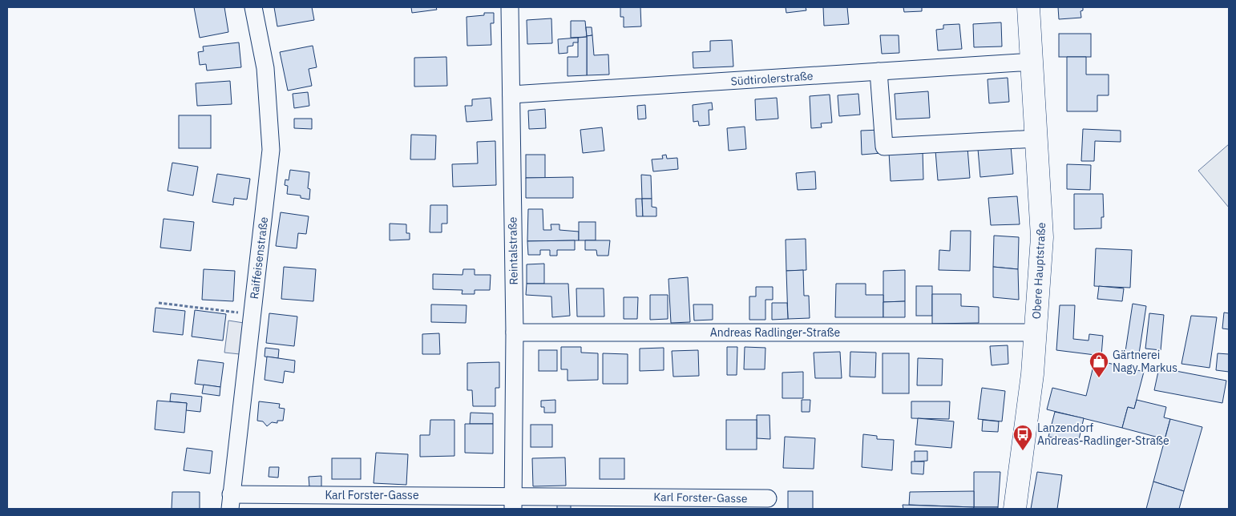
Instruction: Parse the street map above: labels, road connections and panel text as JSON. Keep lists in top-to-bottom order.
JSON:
{
  "streets": {
    "main road": ["Obere Hauptstraße"],
    "street": [
      "Südtirolerstraße",
      "Reintalstraße",
      "Raiffeisenstraße",
      "Andreas Radlinger-Straße",
      "Karl Forster-Gasse"
    ]
  },
  "crossings": [
    ["Südtirolerstraße", "Reintalstraße"],
    ["Südtirolerstraße", "Obere Hauptstraße"],
    ["Reintalstraße", "Andreas Radlinger-Straße"],
    ["Reintalstraße", "Karl Forster-Gasse"],
    ["Raiffeisenstraße", "Karl Forster-Gasse"],
    ["Obere Hauptstraße", "Andreas Radlinger-Straße"]
  ],
  "places": {
    "shop": ["Gärtnerei Nagy Markus"],
    "bus stop": ["Lanzendorf Andreas-Radlinger-Straße"]
  }
}
